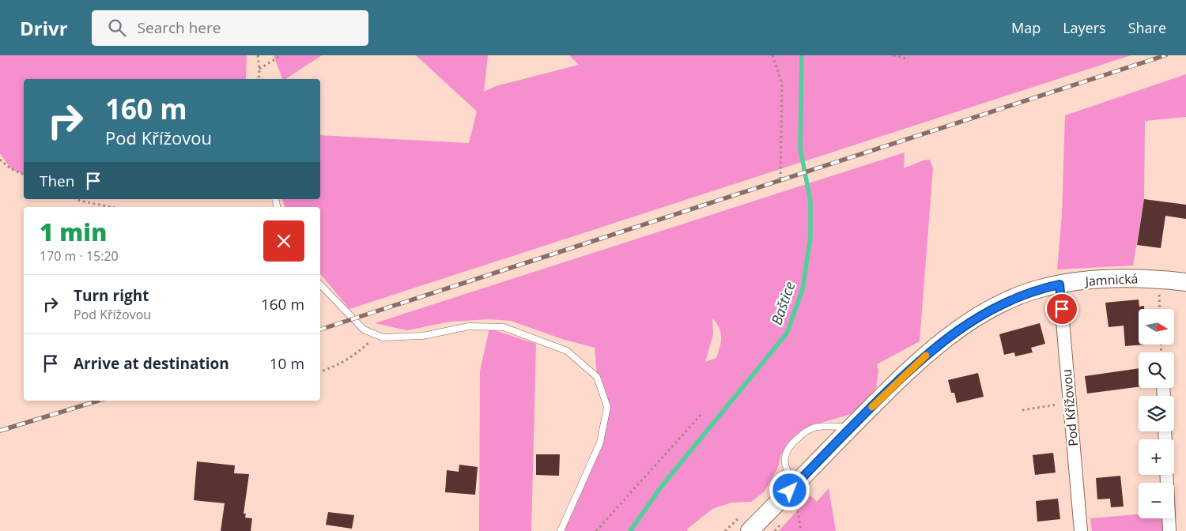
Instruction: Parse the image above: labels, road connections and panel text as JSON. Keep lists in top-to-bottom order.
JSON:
{
  "streets": {
    "main road": ["Jamnická"],
    "street": ["Pod Křížovou"]
  },
  "crossings": [
    ["Jamnická", "Pod Křížovou"]
  ],
  "water": ["Baštice"],
  "north": "right",
  "page": {
    "header": "Drivr",
    "search": "Search here",
    "nav": ["Map", "Layers", "Share"],
    "turn": ["160 m", "Pod Křížovou"],
    "then": "Then",
    "heading": ["1 min", "170 m · 15:20"],
    "list": [
      {
        "name": "Turn right",
        "note": "Pod Křížovou",
        "value": "160 m"
      },
      {
        "name": "Arrive at destination",
        "value": "10 m"
      }
    ],
    "map_buttons": ["+", "−"]
  }
}
